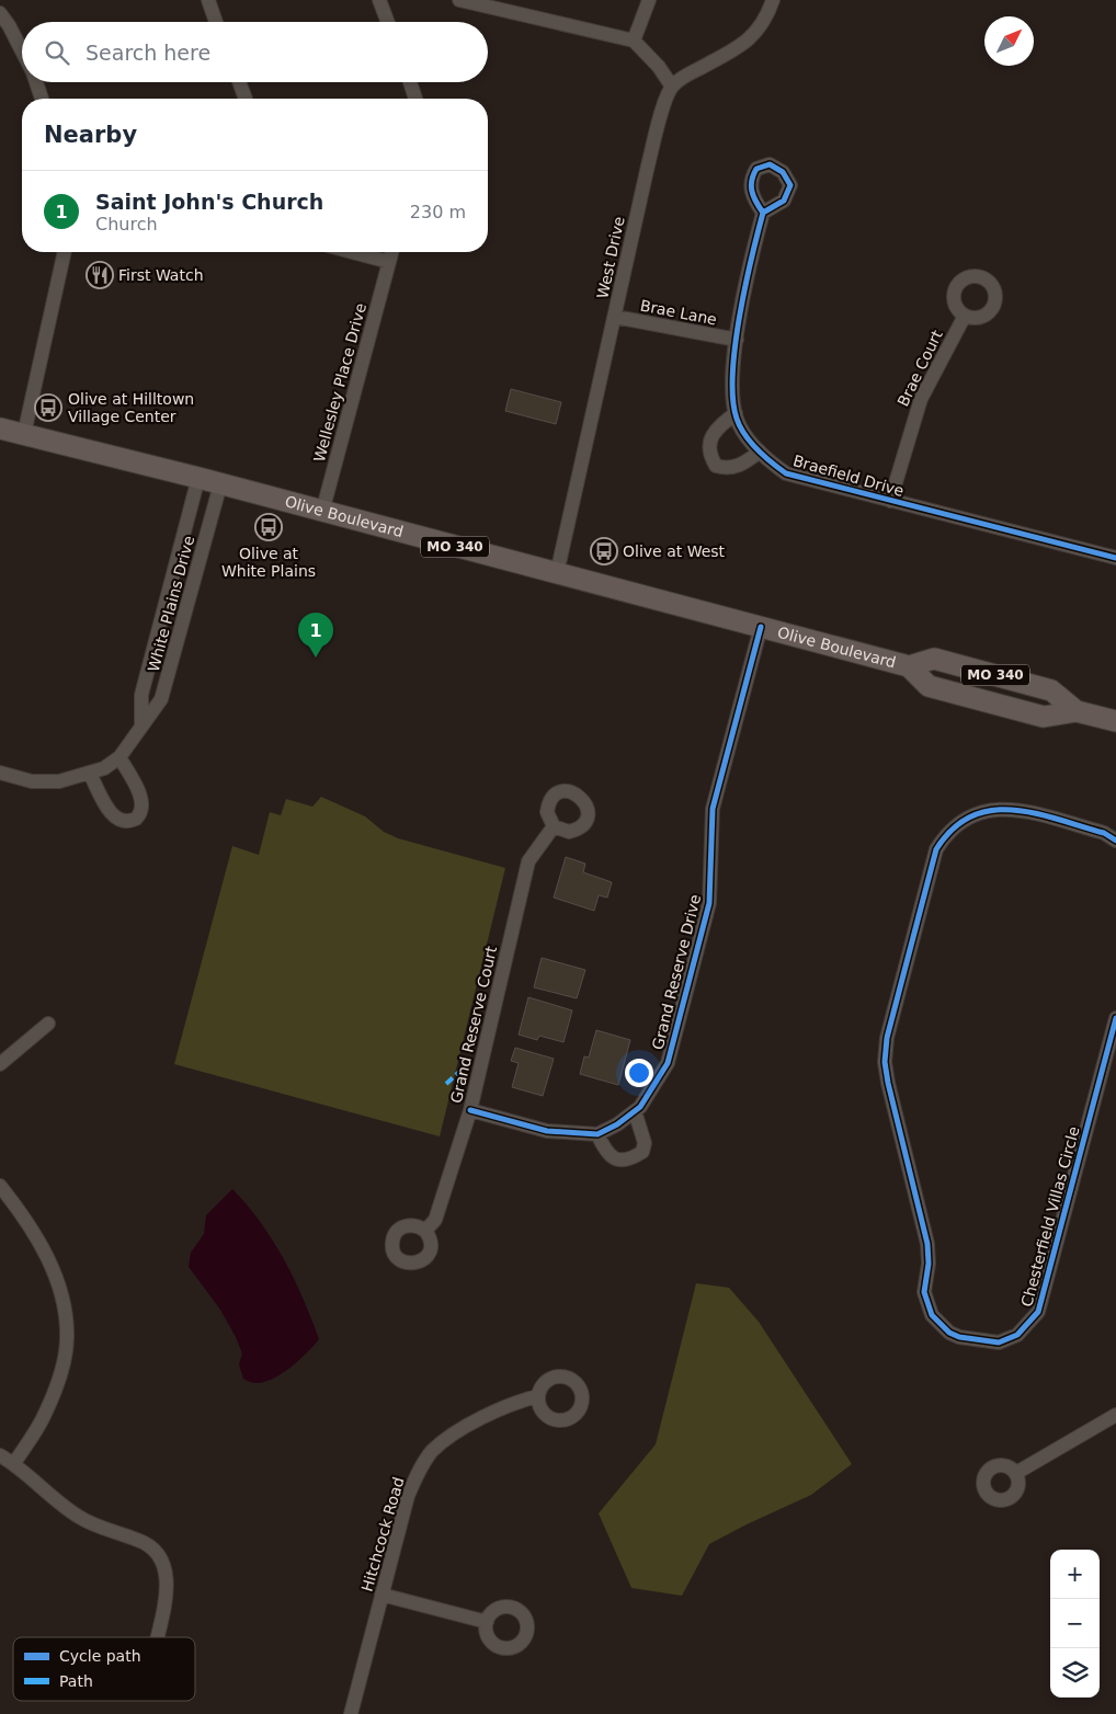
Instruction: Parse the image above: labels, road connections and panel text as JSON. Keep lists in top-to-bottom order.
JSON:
{
  "streets": {
    "main road": ["Olive Boulevard", "MO 340"],
    "street": [
      "West Drive",
      "Brae Lane",
      "Brae Court",
      "Wellesley Place Drive",
      "Braefield Drive",
      "White Plains Drive",
      "Grand Reserve Drive",
      "Grand Reserve Court",
      "Chesterfield Villas Circle",
      "Hitchcock Road"
    ]
  },
  "crossings": [
    ["West Drive", "Brae Lane"],
    ["West Drive", "Olive Boulevard"],
    ["Brae Lane", "Braefield Drive"],
    ["Brae Court", "Braefield Drive"],
    ["Wellesley Place Drive", "Olive Boulevard"],
    ["Olive Boulevard", "White Plains Drive"],
    ["Olive Boulevard", "Grand Reserve Drive"]
  ],
  "places": {
    "restaurant": ["First Watch"],
    "bus stop": ["Olive at Hilltown Village Center", "Olive at White Plains", "Olive at West"]
  },
  "legend": ["Cycle path", "Path"],
  "north": "top right",
  "page": {
    "search": "Search here",
    "heading": "Nearby",
    "list": [
      {
        "mark": "1",
        "name": "Saint John's Church",
        "note": "Church",
        "value": "230 m"
      }
    ],
    "pins": "1",
    "map_buttons": ["+", "−"]
  }
}
